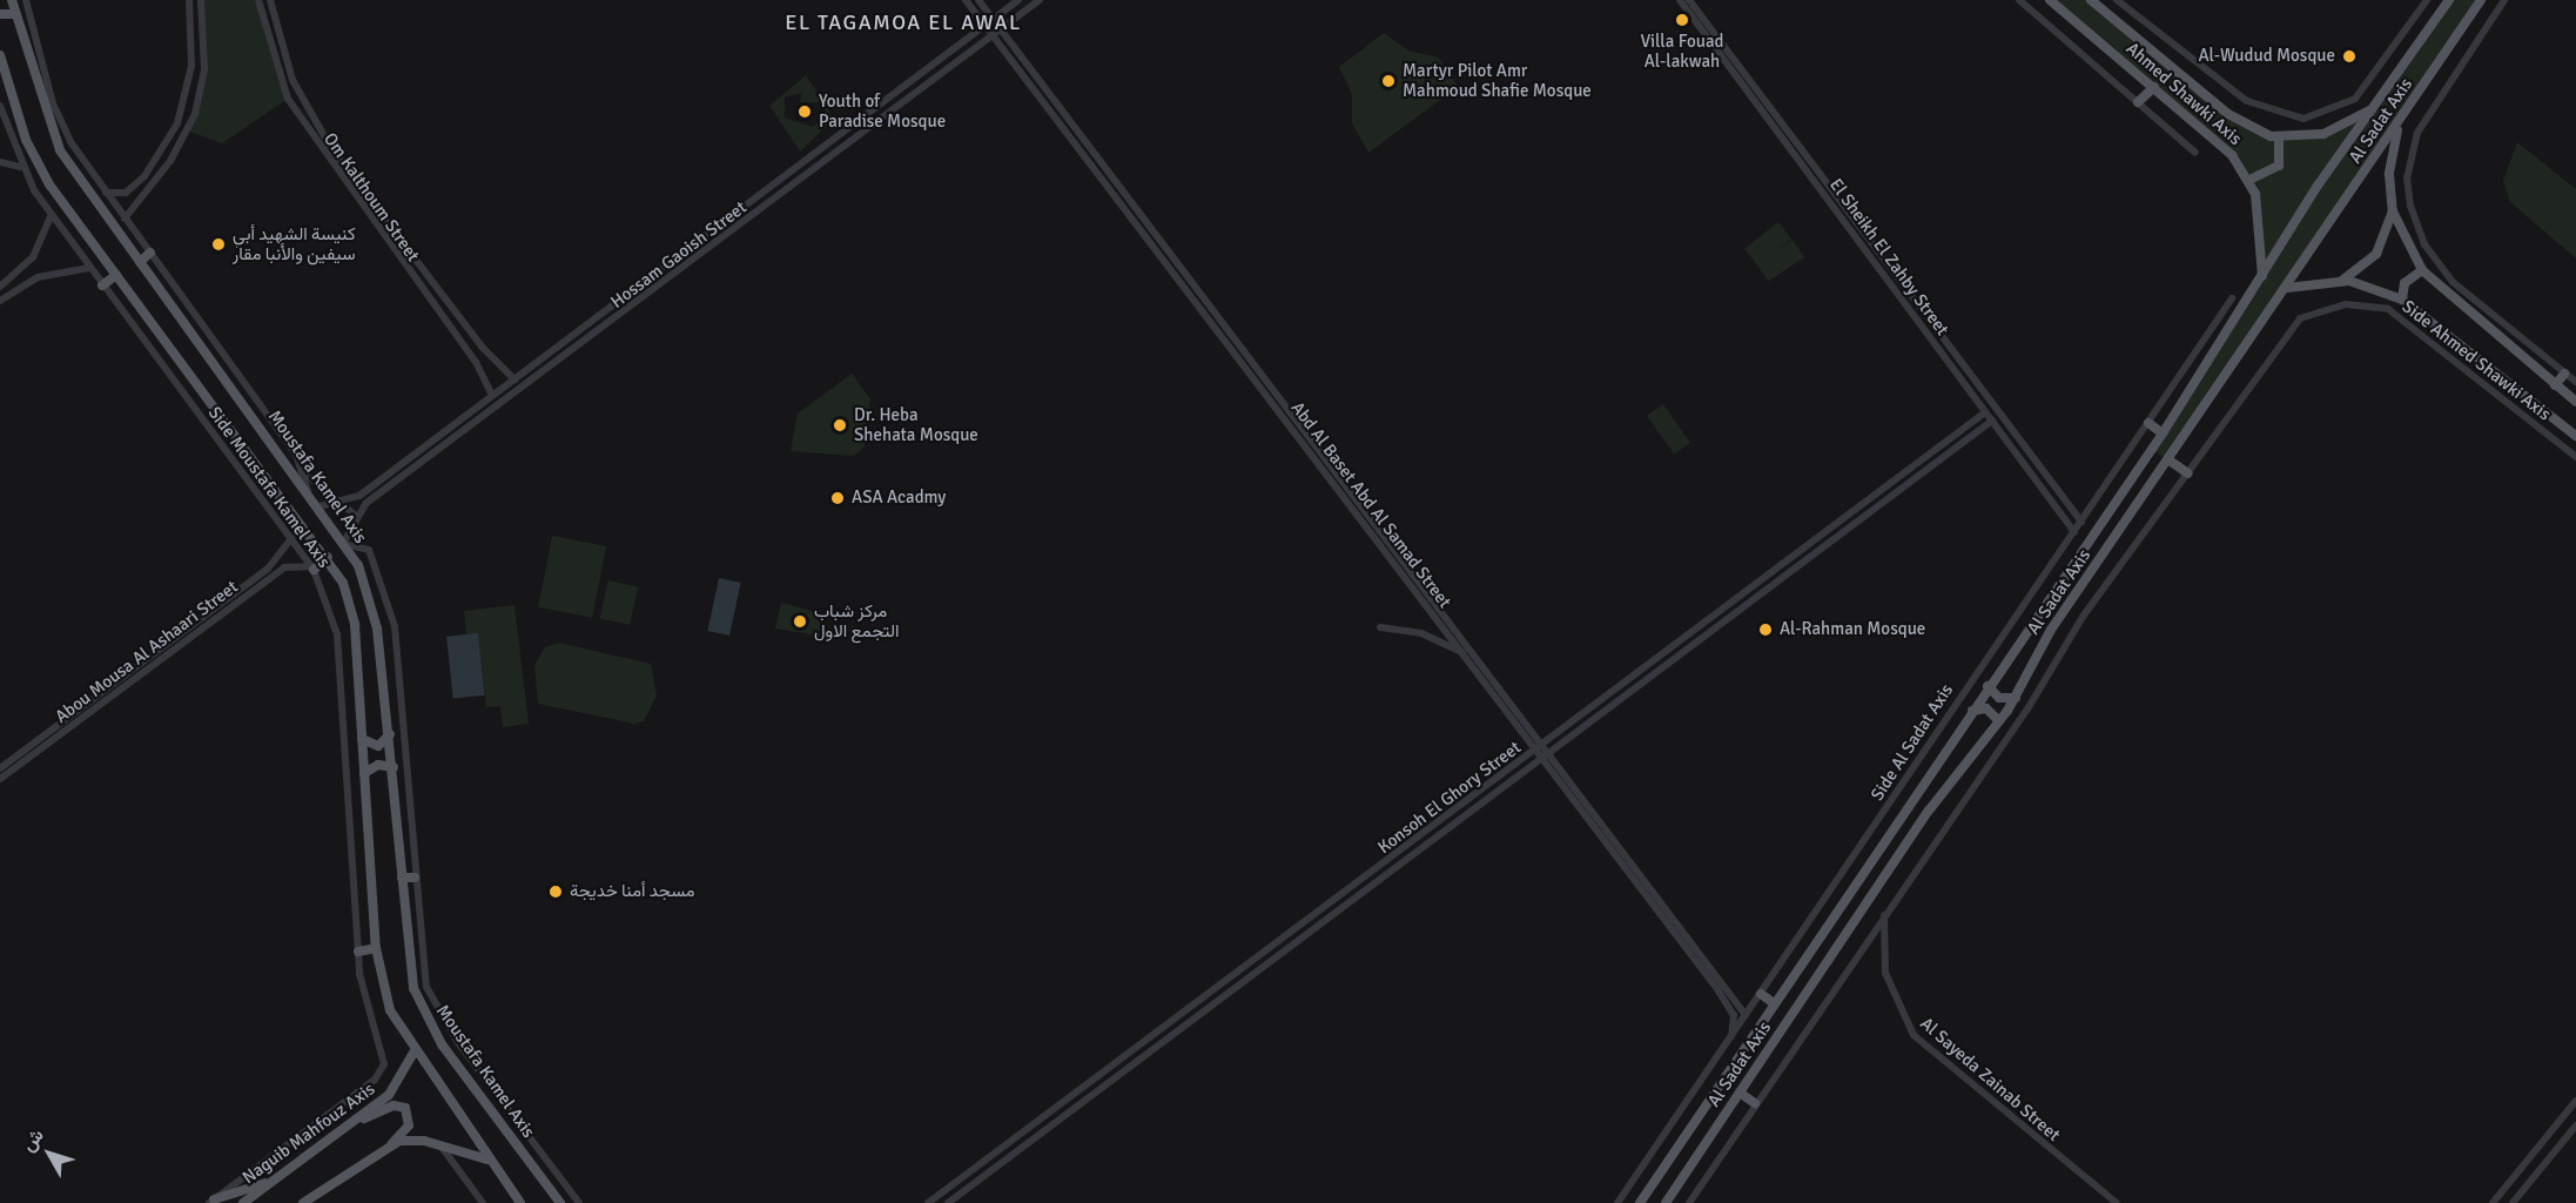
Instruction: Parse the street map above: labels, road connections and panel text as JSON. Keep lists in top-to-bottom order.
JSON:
{
  "streets": {
    "main road": [
      "Ahmed Shawki Axis",
      "Al Sadat Axis",
      "Moustafa Kamel Axis",
      "Naguib Mahfouz Axis"
    ],
    "street": [
      "Om Kalthoum Street",
      "Hossam Gaoish Street",
      "El Sheikh El Zahby Street",
      "Side Ahmed Shawki Axis",
      "Side Moustafa Kamel Axis",
      "Abd Al Baset Abd Al Samad Street",
      "Abou Mousa Al Ashaari Street",
      "Side Al Sadat Axis",
      "Konsoh El Ghory Street",
      "Al Sayeda Zainab Street"
    ]
  },
  "crossings": [
    ["Ahmed Shawki Axis", "Al Sadat Axis"],
    ["Om Kalthoum Street", "Hossam Gaoish Street"],
    ["Hossam Gaoish Street", "Moustafa Kamel Axis"],
    ["Hossam Gaoish Street", "Side Moustafa Kamel Axis"],
    ["Hossam Gaoish Street", "Abd Al Baset Abd Al Samad Street"],
    ["El Sheikh El Zahby Street", "Side Al Sadat Axis"],
    ["El Sheikh El Zahby Street", "Konsoh El Ghory Street"],
    ["Moustafa Kamel Axis", "Side Moustafa Kamel Axis"],
    ["Side Moustafa Kamel Axis", "Abou Mousa Al Ashaari Street"],
    ["Abd Al Baset Abd Al Samad Street", "Side Al Sadat Axis"],
    ["Abd Al Baset Abd Al Samad Street", "Konsoh El Ghory Street"]
  ],
  "districts": ["EL TAGAMOA EL AWAL"],
  "places": [
    "Villa Fouad Al-lakwah",
    "Al-Wudud Mosque",
    "Martyr Pilot Amr Mahmoud Shafie Mosque",
    "Youth of Paradise Mosque",
    "كنيسة الشهيد أبي سيفين والأنبا مقار",
    "Dr. Heba Shehata Mosque",
    "ASA Acadmy",
    "مركز شباب التجمع الاول",
    "Al-Rahman Mosque",
    "مسجد أمنا خديجة"
  ],
  "north": "top left"
}
